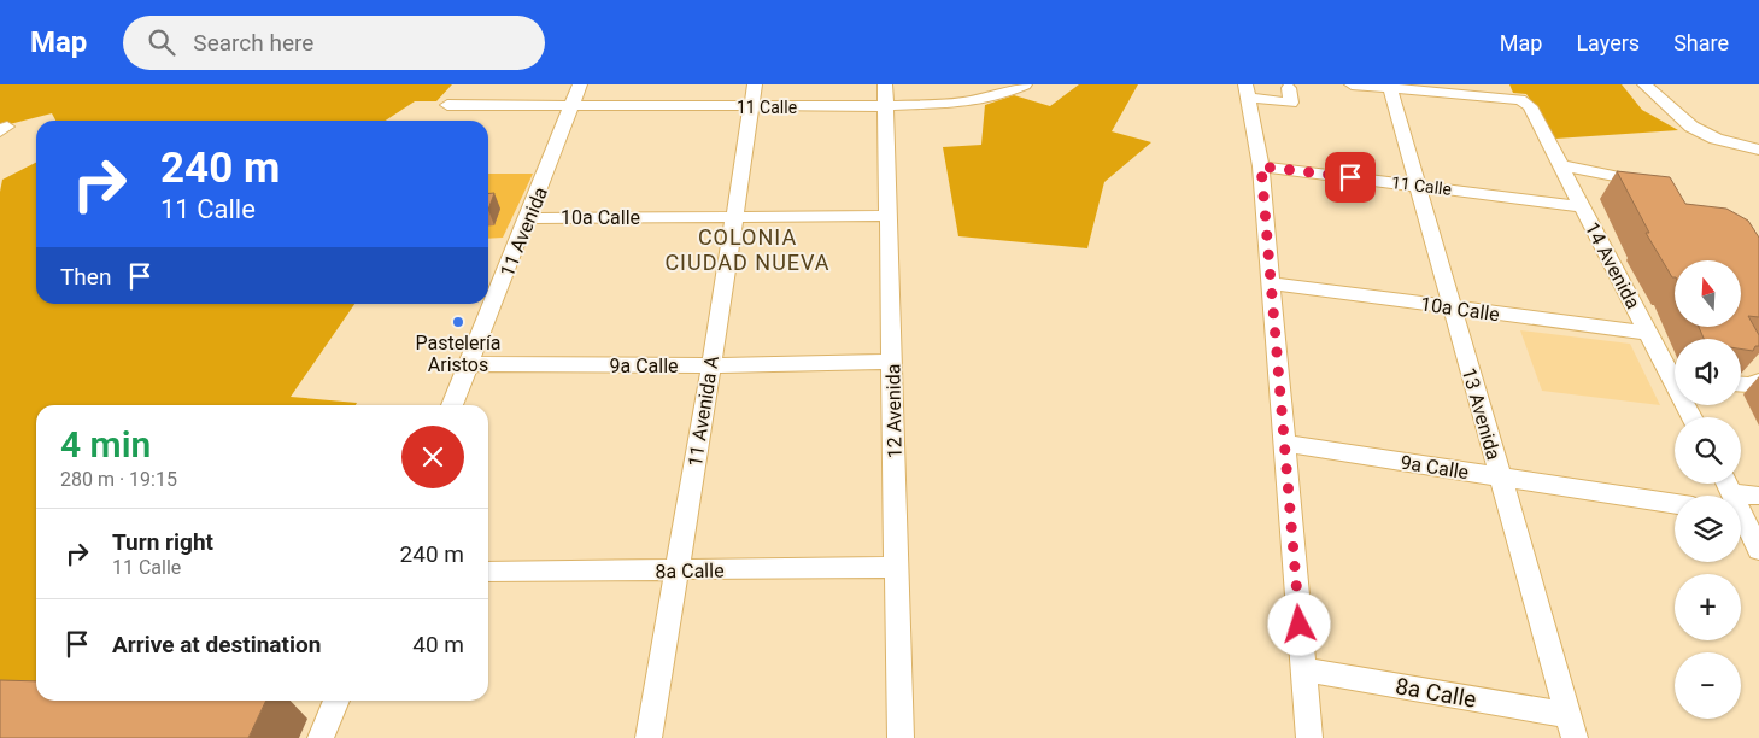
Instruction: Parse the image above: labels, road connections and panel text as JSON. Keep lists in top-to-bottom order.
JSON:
{
  "streets": {
    "street": [
      "11 Calle",
      "10a Calle",
      "11 Avenida",
      "14 Avenida",
      "9a Calle",
      "11 Avenida A",
      "12 Avenida",
      "13 Avenida",
      "8a Calle"
    ]
  },
  "crossings": [
    ["11 Calle", "11 Avenida"],
    ["11 Calle", "14 Avenida"],
    ["11 Calle", "11 Avenida A"],
    ["11 Calle", "12 Avenida"],
    ["11 Calle", "13 Avenida"],
    ["10a Calle", "11 Avenida"],
    ["10a Calle", "14 Avenida"],
    ["10a Calle", "11 Avenida A"],
    ["10a Calle", "12 Avenida"],
    ["10a Calle", "13 Avenida"],
    ["11 Avenida", "9a Calle"],
    ["14 Avenida", "13 Avenida"],
    ["9a Calle", "11 Avenida A"],
    ["9a Calle", "12 Avenida"],
    ["9a Calle", "13 Avenida"],
    ["11 Avenida A", "8a Calle"],
    ["12 Avenida", "8a Calle"],
    ["13 Avenida", "8a Calle"]
  ],
  "districts": ["COLONIA CIUDAD NUEVA"],
  "places": ["Pastelería Aristos"],
  "north": "top",
  "page": {
    "header": "Map",
    "search": "Search here",
    "nav": ["Map", "Layers", "Share"],
    "turn": ["240 m", "11 Calle"],
    "then": "Then",
    "map_buttons": ["+", "−"],
    "heading": ["4 min", "280 m · 19:15"],
    "list": [
      {
        "name": "Turn right",
        "note": "11 Calle",
        "value": "240 m"
      },
      {
        "name": "Arrive at destination",
        "value": "40 m"
      }
    ]
  }
}
